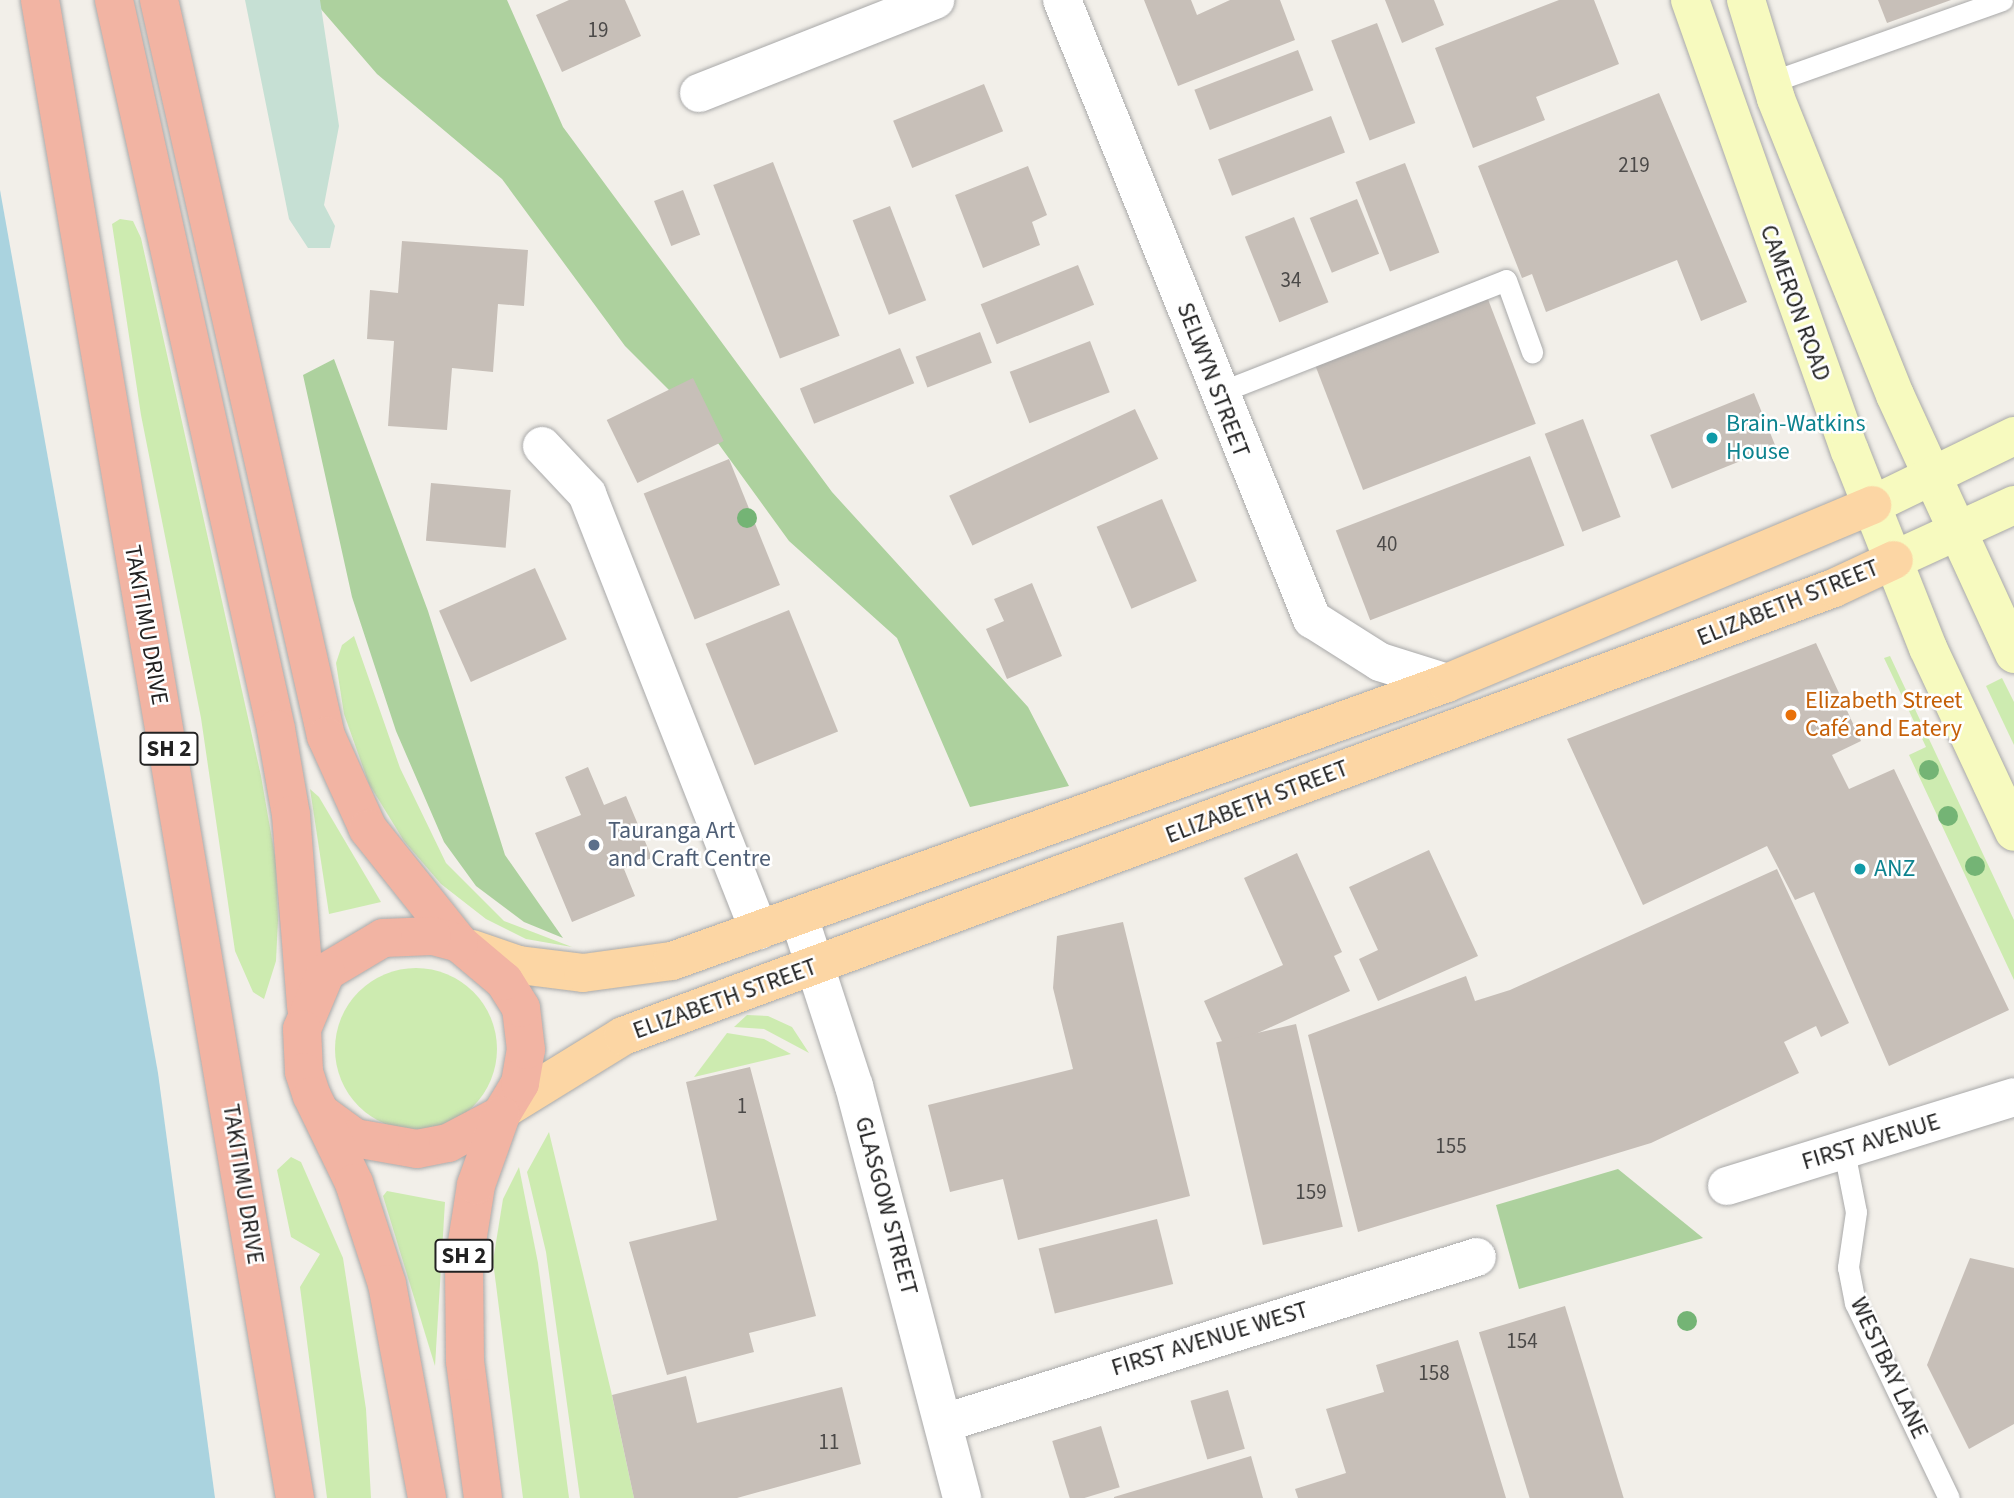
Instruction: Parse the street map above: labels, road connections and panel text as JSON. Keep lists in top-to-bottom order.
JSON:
{
  "streets": {
    "highway": ["TAKITIMU DRIVE", "SH 2"],
    "main road": ["CAMERON ROAD", "ELIZABETH STREET"],
    "street": [
      "SELWYN STREET",
      "FIRST AVENUE",
      "GLASGOW STREET",
      "FIRST AVENUE WEST"
    ],
    "lane": ["WESTBAY LANE"]
  },
  "crossings": [
    ["CAMERON ROAD", "ELIZABETH STREET"],
    ["SELWYN STREET", "ELIZABETH STREET"],
    ["ELIZABETH STREET", "SH 2"],
    ["ELIZABETH STREET", "GLASGOW STREET"],
    ["FIRST AVENUE", "WESTBAY LANE"],
    ["GLASGOW STREET", "FIRST AVENUE WEST"]
  ],
  "places": [
    "Brain-Watkins House",
    "Elizabeth Street Café and Eatery",
    "Tauranga Art and Craft Centre",
    "ANZ"
  ],
  "house_numbers": [
    "19",
    "219",
    "34",
    "40",
    "1",
    "155",
    "159",
    "154",
    "158",
    "11"
  ]
}
